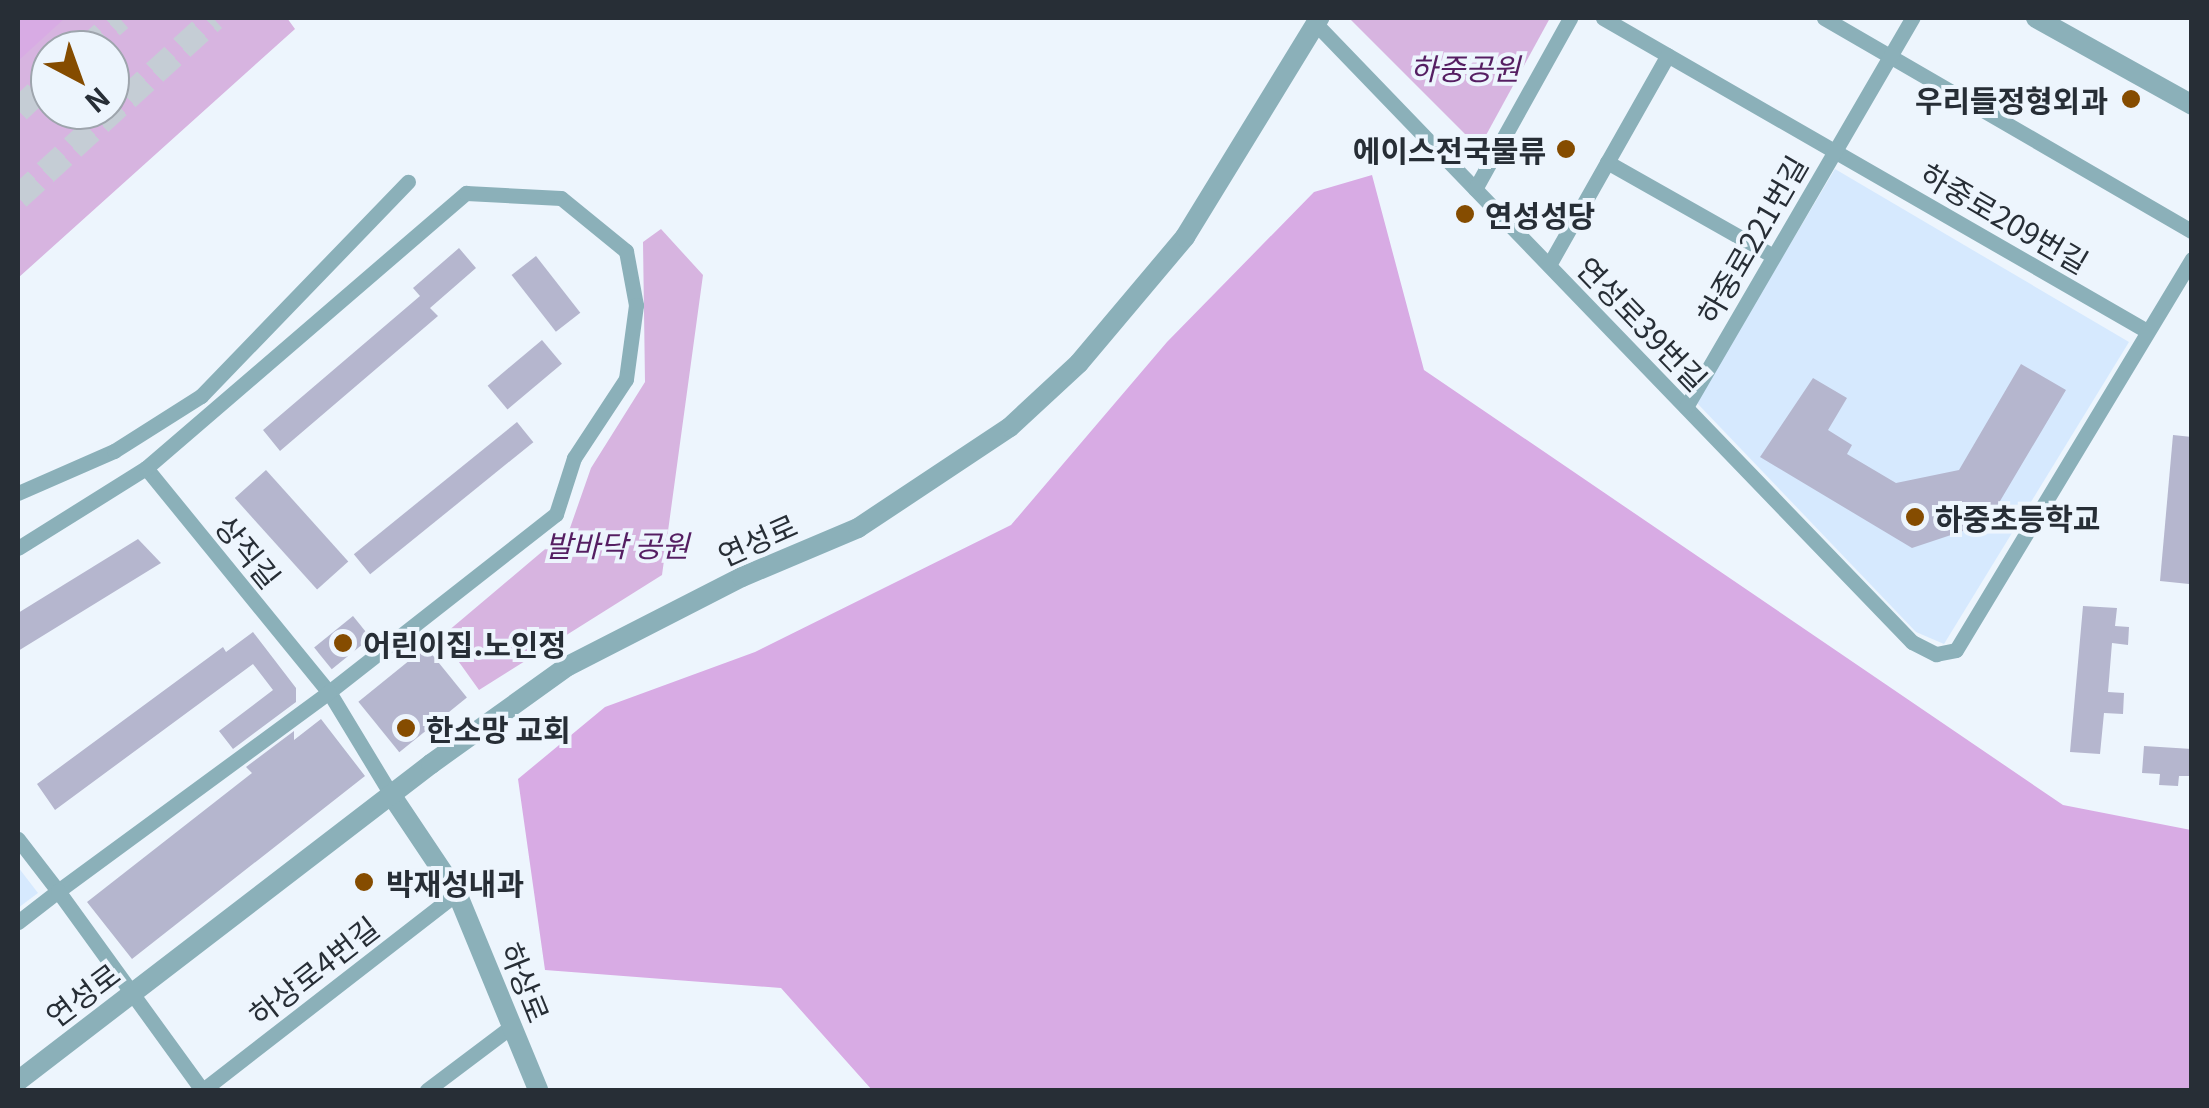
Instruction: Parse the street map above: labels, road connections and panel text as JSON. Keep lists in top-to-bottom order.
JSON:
{
  "streets": {
    "street": [
      "하중로209번길",
      "하중로221번길",
      "연성로39번길",
      "연성로",
      "상직길",
      "하상로4번길",
      "하상로"
    ]
  },
  "crossings": [
    ["하중로209번길", "하중로221번길"],
    ["하중로209번길", "연성로39번길"],
    ["하중로221번길", "연성로39번길"],
    ["연성로39번길", "연성로"],
    ["연성로", "상직길"],
    ["연성로", "하상로"],
    ["상직길", "하상로"],
    ["하상로4번길", "하상로"]
  ],
  "parks": ["하중공원", "발바닥 공원"],
  "places": [
    "우리들정형외과",
    "에이스전국물류",
    "연성성당",
    "하중초등학교",
    "어린이집.노인정",
    "한소망 교회",
    "박재성내과"
  ],
  "north": "bottom right"
}
